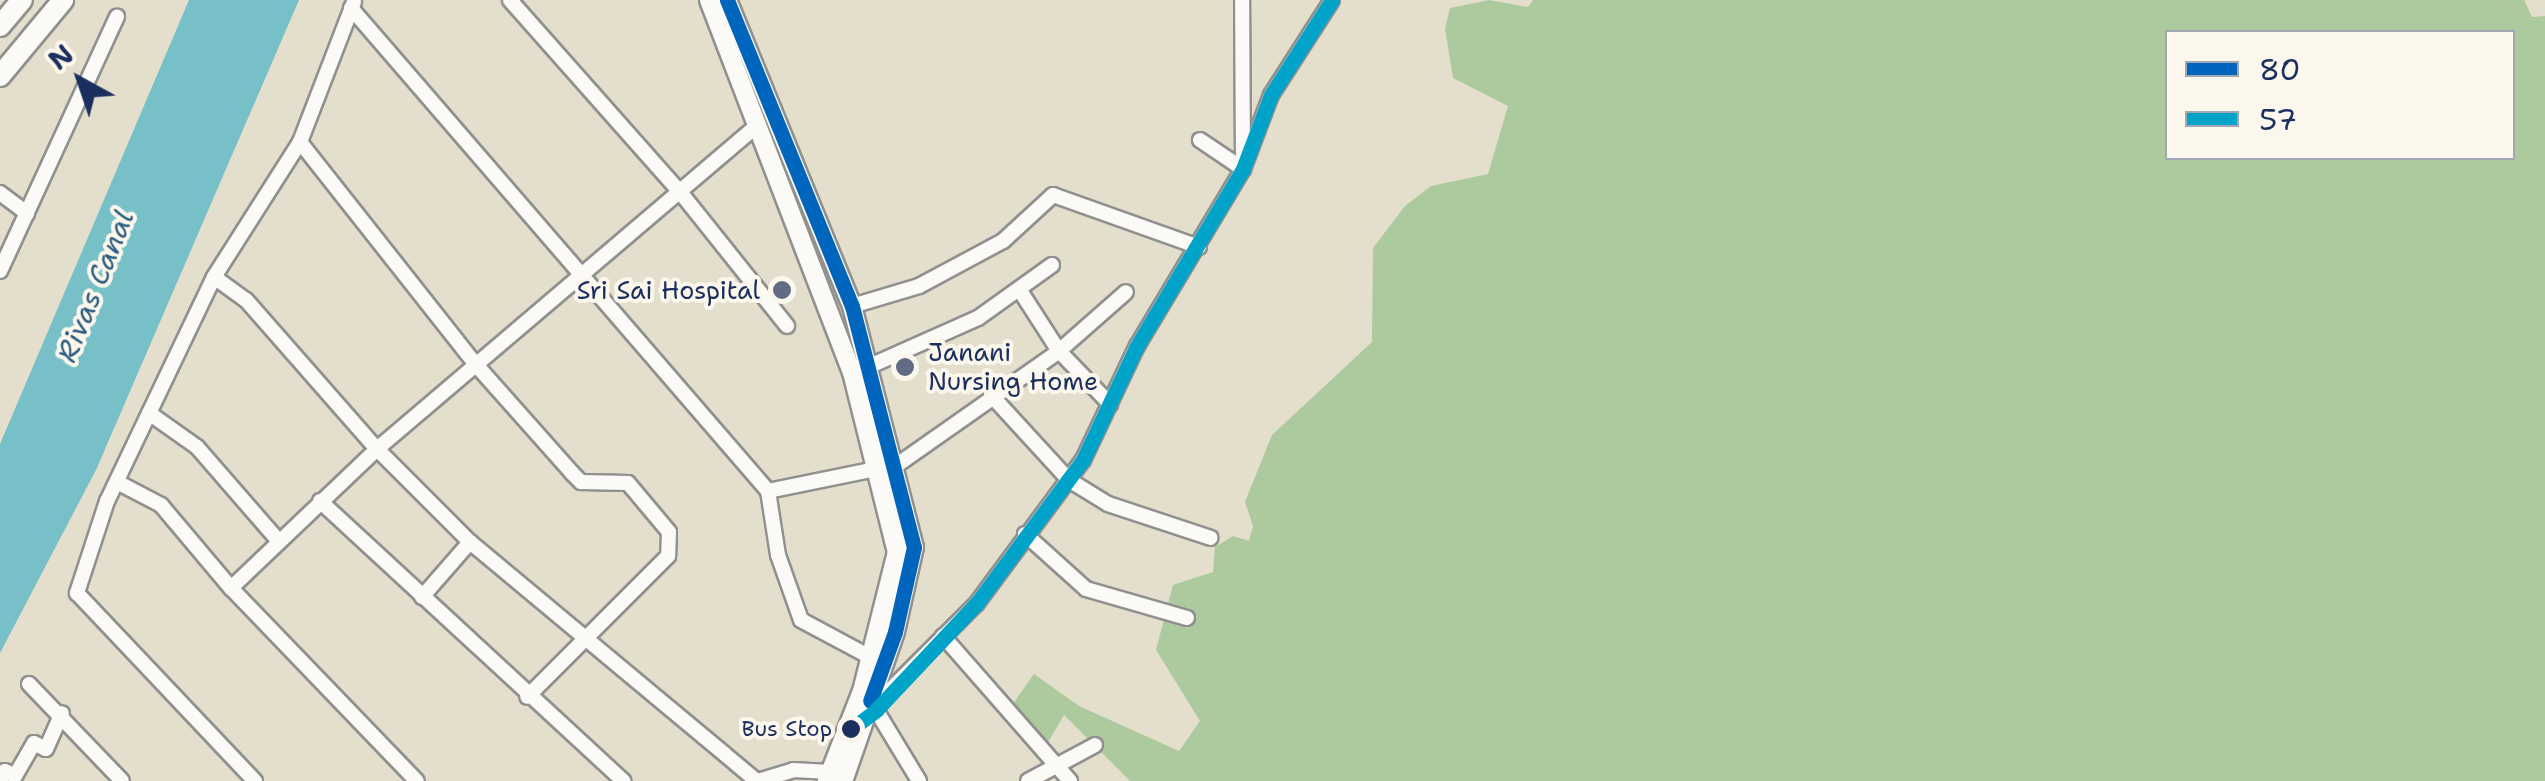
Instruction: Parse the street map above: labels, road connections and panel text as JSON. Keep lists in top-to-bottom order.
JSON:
{
  "water": ["Rivas Canal"],
  "places": ["Sri Sai Hospital", "Janani Nursing Home", "Bus Stop"],
  "lines": ["transit line 80", "transit line 57"],
  "legend": ["80", "57"],
  "north": "top left"
}
